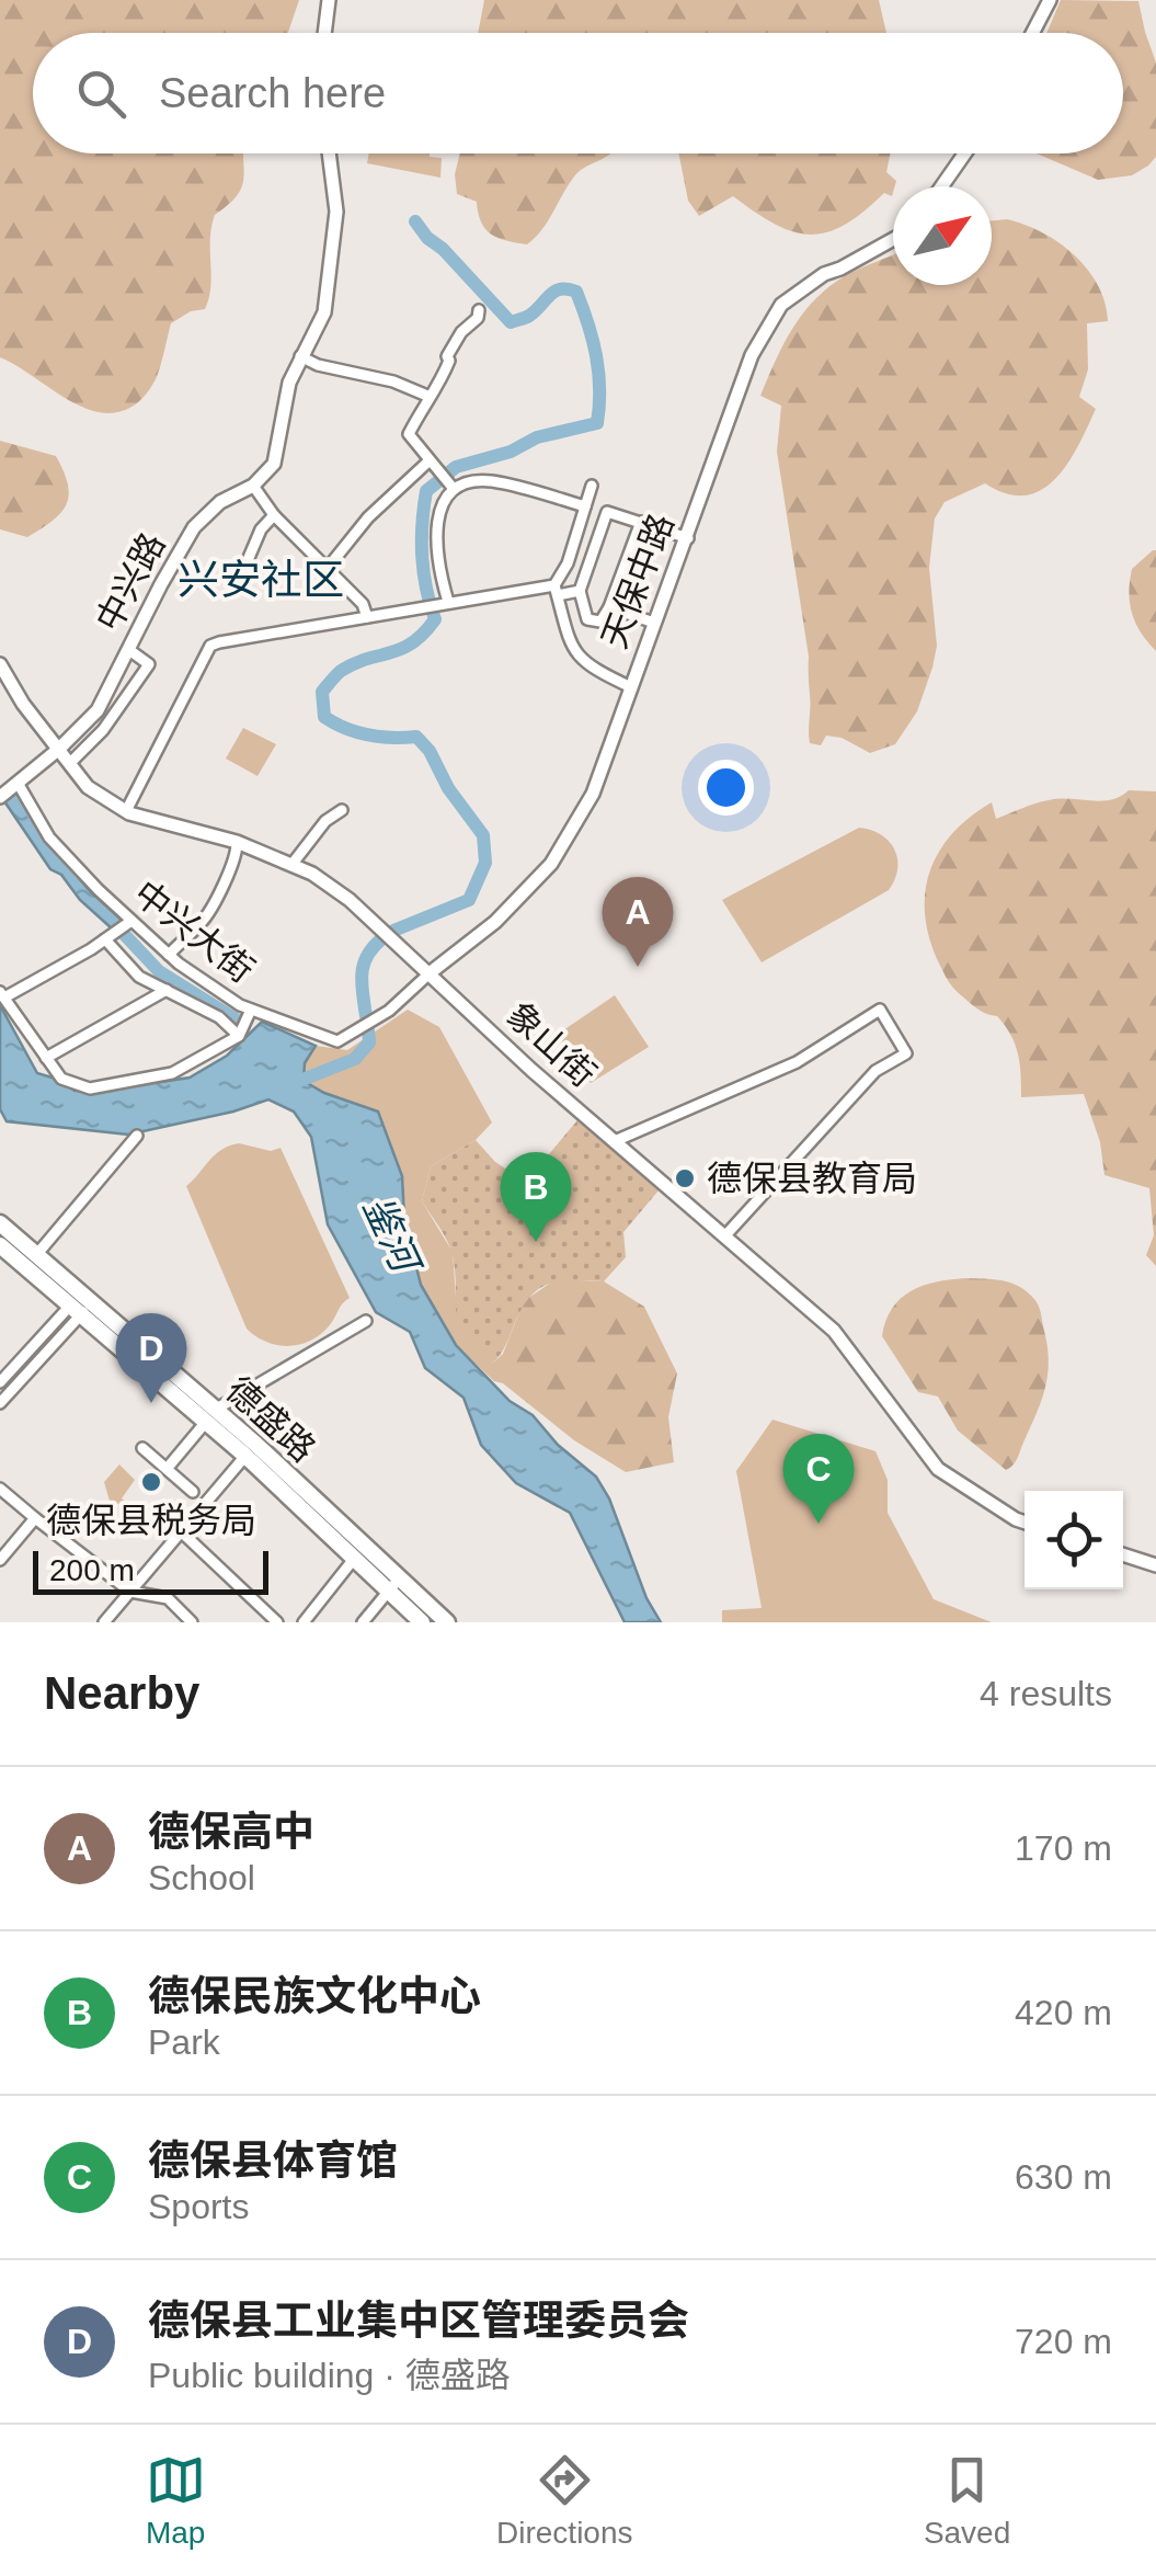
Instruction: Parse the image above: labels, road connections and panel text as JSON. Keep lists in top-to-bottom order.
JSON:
{
  "streets": {
    "highway": ["德盛路"],
    "main road": ["天保中路", "中兴路", "象山街"],
    "street": ["中兴大街"]
  },
  "crossings": [
    ["天保中路", "中兴大街"],
    ["天保中路", "象山街"],
    ["中兴路", "中兴大街"],
    ["中兴路", "象山街"],
    ["中兴大街", "象山街"]
  ],
  "districts": ["兴安社区"],
  "water": ["鉴河"],
  "places": ["德保县教育局", "德保县税务局"],
  "scale_bar": "200 m",
  "north": "top right",
  "page": {
    "search": "Search here",
    "pins": [
      "A",
      "B",
      "D",
      "C"
    ],
    "scale": "200 m",
    "heading": ["Nearby", "4 results"],
    "list": [
      {
        "mark": "A",
        "name": "德保高中",
        "note": "School",
        "value": "170 m"
      },
      {
        "mark": "B",
        "name": "德保民族文化中心",
        "note": "Park",
        "value": "420 m"
      },
      {
        "mark": "C",
        "name": "德保县体育馆",
        "note": "Sports",
        "value": "630 m"
      },
      {
        "mark": "D",
        "name": "德保县工业集中区管理委员会",
        "note": "Public building · 德盛路",
        "value": "720 m"
      }
    ],
    "nav": ["Map", "Directions", "Saved"]
  }
}
